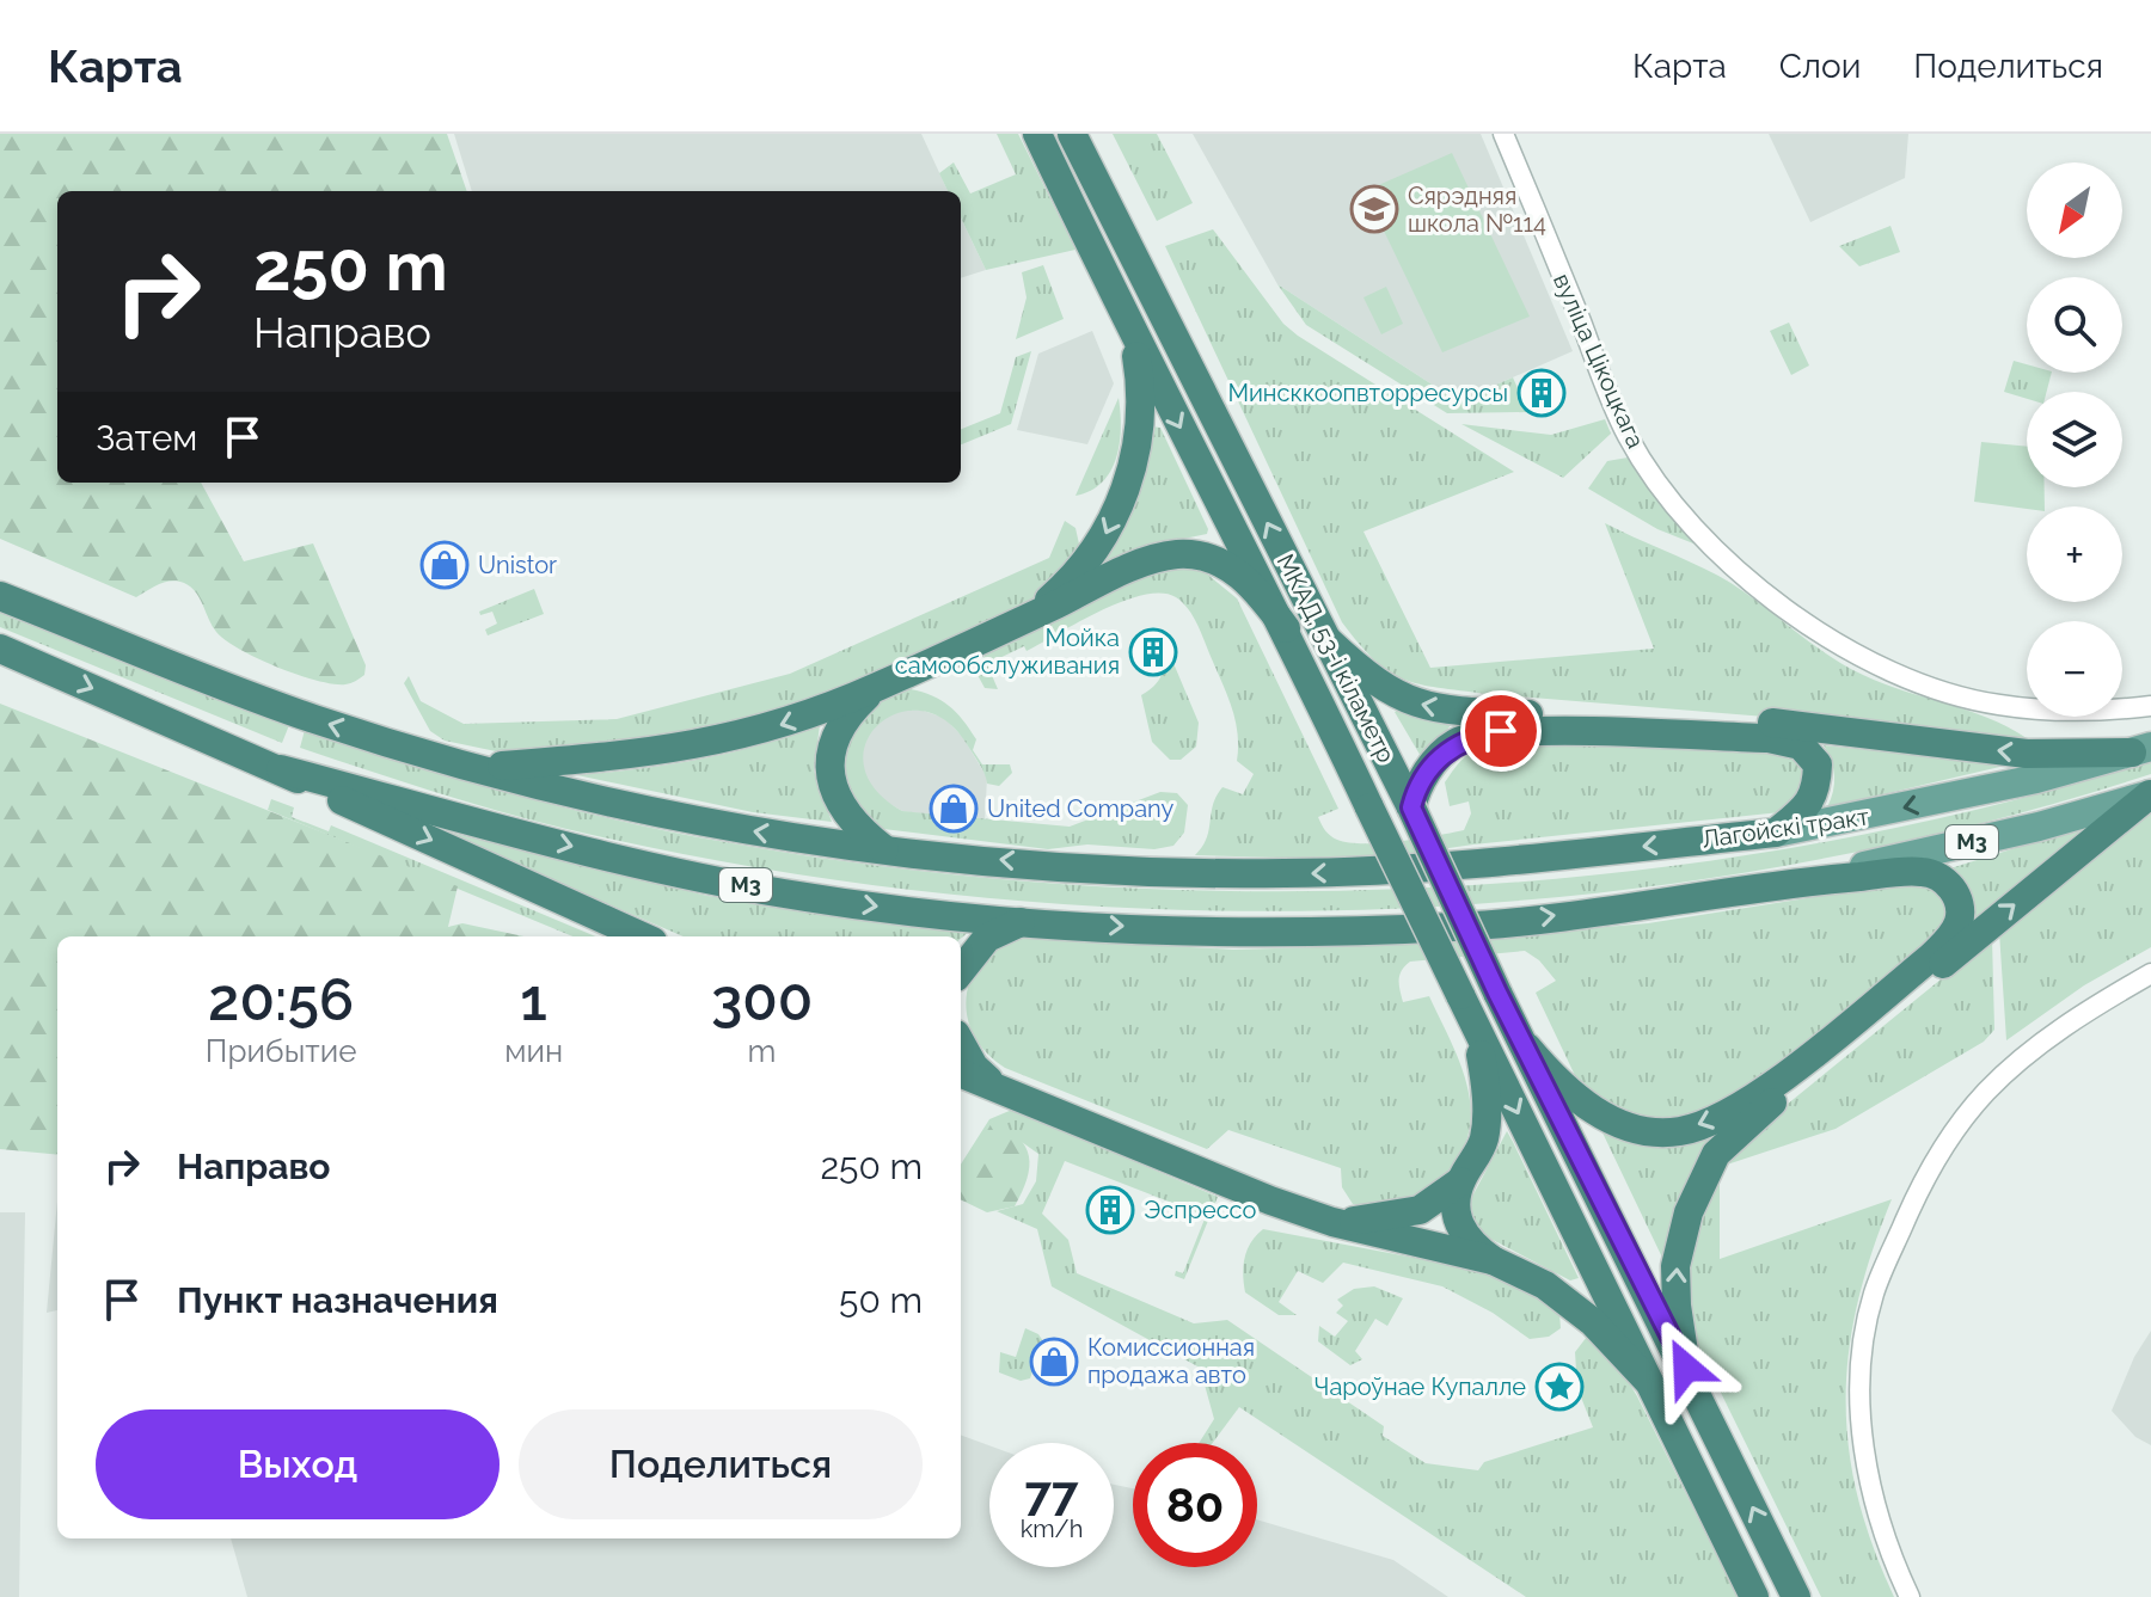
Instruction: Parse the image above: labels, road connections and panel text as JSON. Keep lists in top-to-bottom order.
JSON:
{
  "streets": {
    "highway": ["МКАД, 53-і кіламетр", "Лагойскі тракт", "М3"],
    "street": ["вуліца Цікоцкага"]
  },
  "crossings": [
    ["Лагойскі тракт", "М3"]
  ],
  "places": {
    "school or university": ["Сярэдняя школа №114"],
    "building": ["Минсккоопвторресурсы", "Мойка самообслуживания", "Эспрессо"],
    "shop": ["Unistor", "United Company", "Комиссионная продажа авто"],
    "place": ["Чароўнае Купалле"]
  },
  "north": "bottom left",
  "page": {
    "header": "Карта",
    "nav": ["Карта", "Слои", "Поделиться"],
    "map_buttons": ["+", "−"],
    "turn": ["250 m", "Направо"],
    "then": "Затем",
    "eta": [
      "20:56",
      "Прибытие",
      "1",
      "мин",
      "300",
      "m"
    ],
    "list": [
      {
        "name": "Направо",
        "value": "250 m"
      },
      {
        "name": "Пункт назначения",
        "value": "50 m"
      }
    ],
    "buttons": ["Выход", "Поделиться"],
    "speed": "77 km/h",
    "limit": "80"
  }
}
